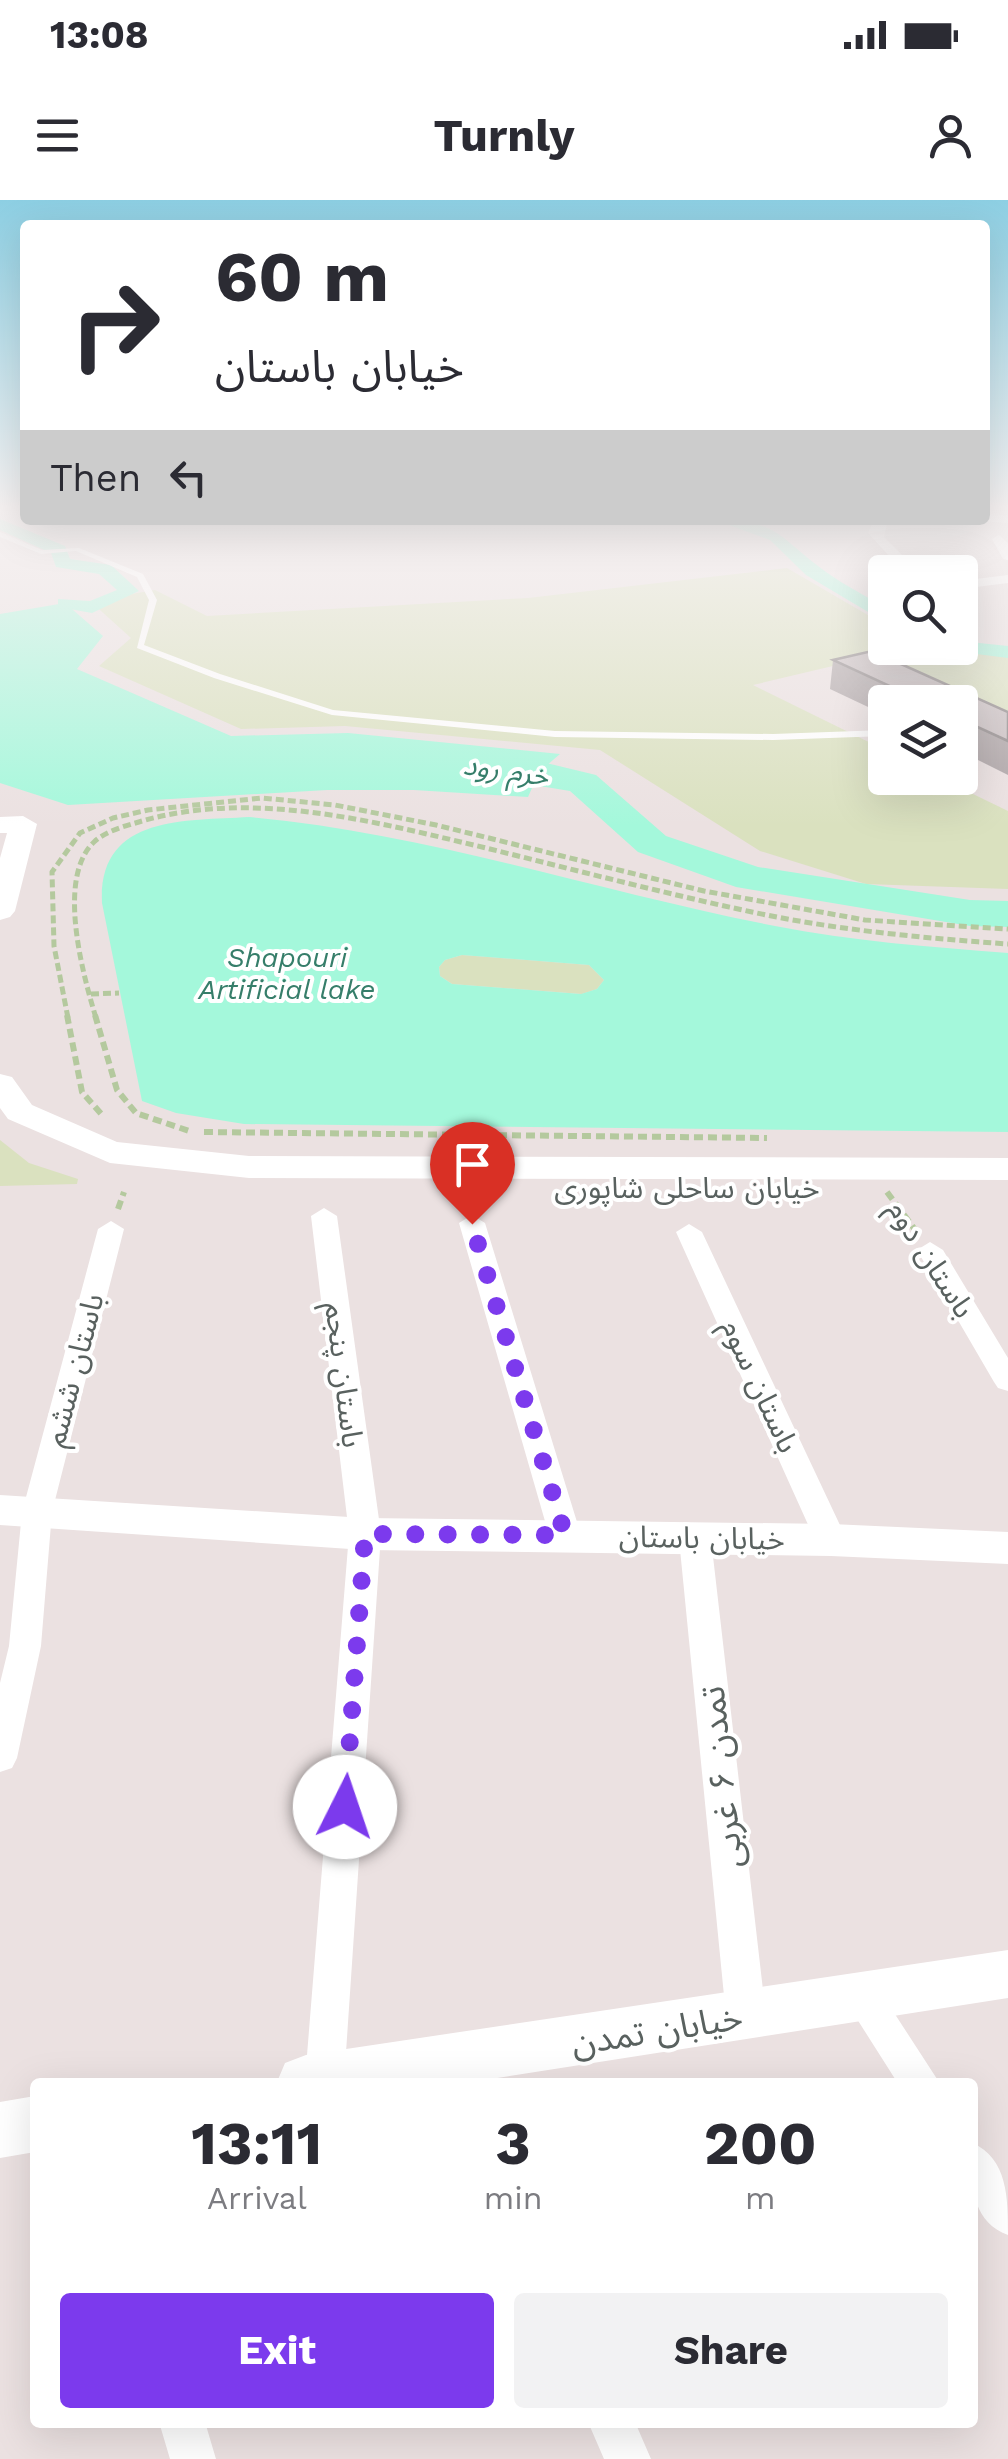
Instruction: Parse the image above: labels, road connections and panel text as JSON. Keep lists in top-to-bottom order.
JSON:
{
  "streets": {
    "street": [
      "خیابان ساحلی شاپوری",
      "باستان دوم",
      "باستان ششم",
      "باستان پنجم",
      "باستان سوم",
      "خیابان باستان",
      "تمدن ۶ غربی",
      "خیابان تمدن"
    ]
  },
  "crossings": [
    ["خیابان ساحلی شاپوری", "باستان دوم"],
    ["باستان ششم", "خیابان باستان"],
    ["باستان پنجم", "خیابان باستان"],
    ["باستان سوم", "خیابان باستان"],
    ["خیابان باستان", "تمدن ۶ غربی"],
    ["تمدن ۶ غربی", "خیابان تمدن"]
  ],
  "water": ["خرم رود", "Shapouri Artificial lake"],
  "page": {
    "status": "13:08",
    "header": "Turnly",
    "turn": ["60 m", "خیابان باستان"],
    "then": "Then",
    "eta": [
      "13:11",
      "Arrival",
      "3",
      "min",
      "200",
      "m"
    ],
    "buttons": ["Exit", "Share"]
  }
}
